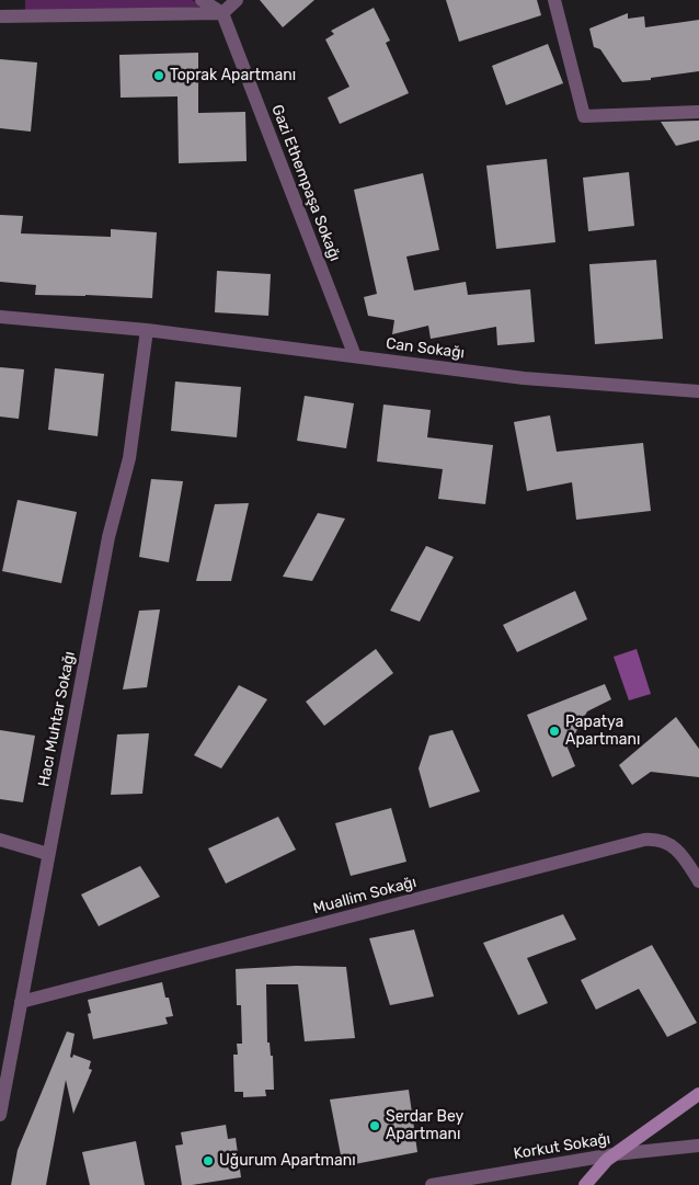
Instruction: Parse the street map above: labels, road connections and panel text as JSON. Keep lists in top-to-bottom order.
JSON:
{
  "streets": {
    "street": [
      "Gazi Ethempaşa Sokağı",
      "Can Sokağı",
      "Hacı Muhtar Sokağı",
      "Muallim Sokağı",
      "Korkut Sokağı"
    ]
  },
  "crossings": [
    ["Gazi Ethempaşa Sokağı", "Can Sokağı"],
    ["Can Sokağı", "Hacı Muhtar Sokağı"],
    ["Hacı Muhtar Sokağı", "Muallim Sokağı"]
  ],
  "places": [
    "Toprak Apartmanı",
    "Papatya Apartmanı",
    "Serdar Bey Apartmanı",
    "Uğurum Apartmanı"
  ]
}
